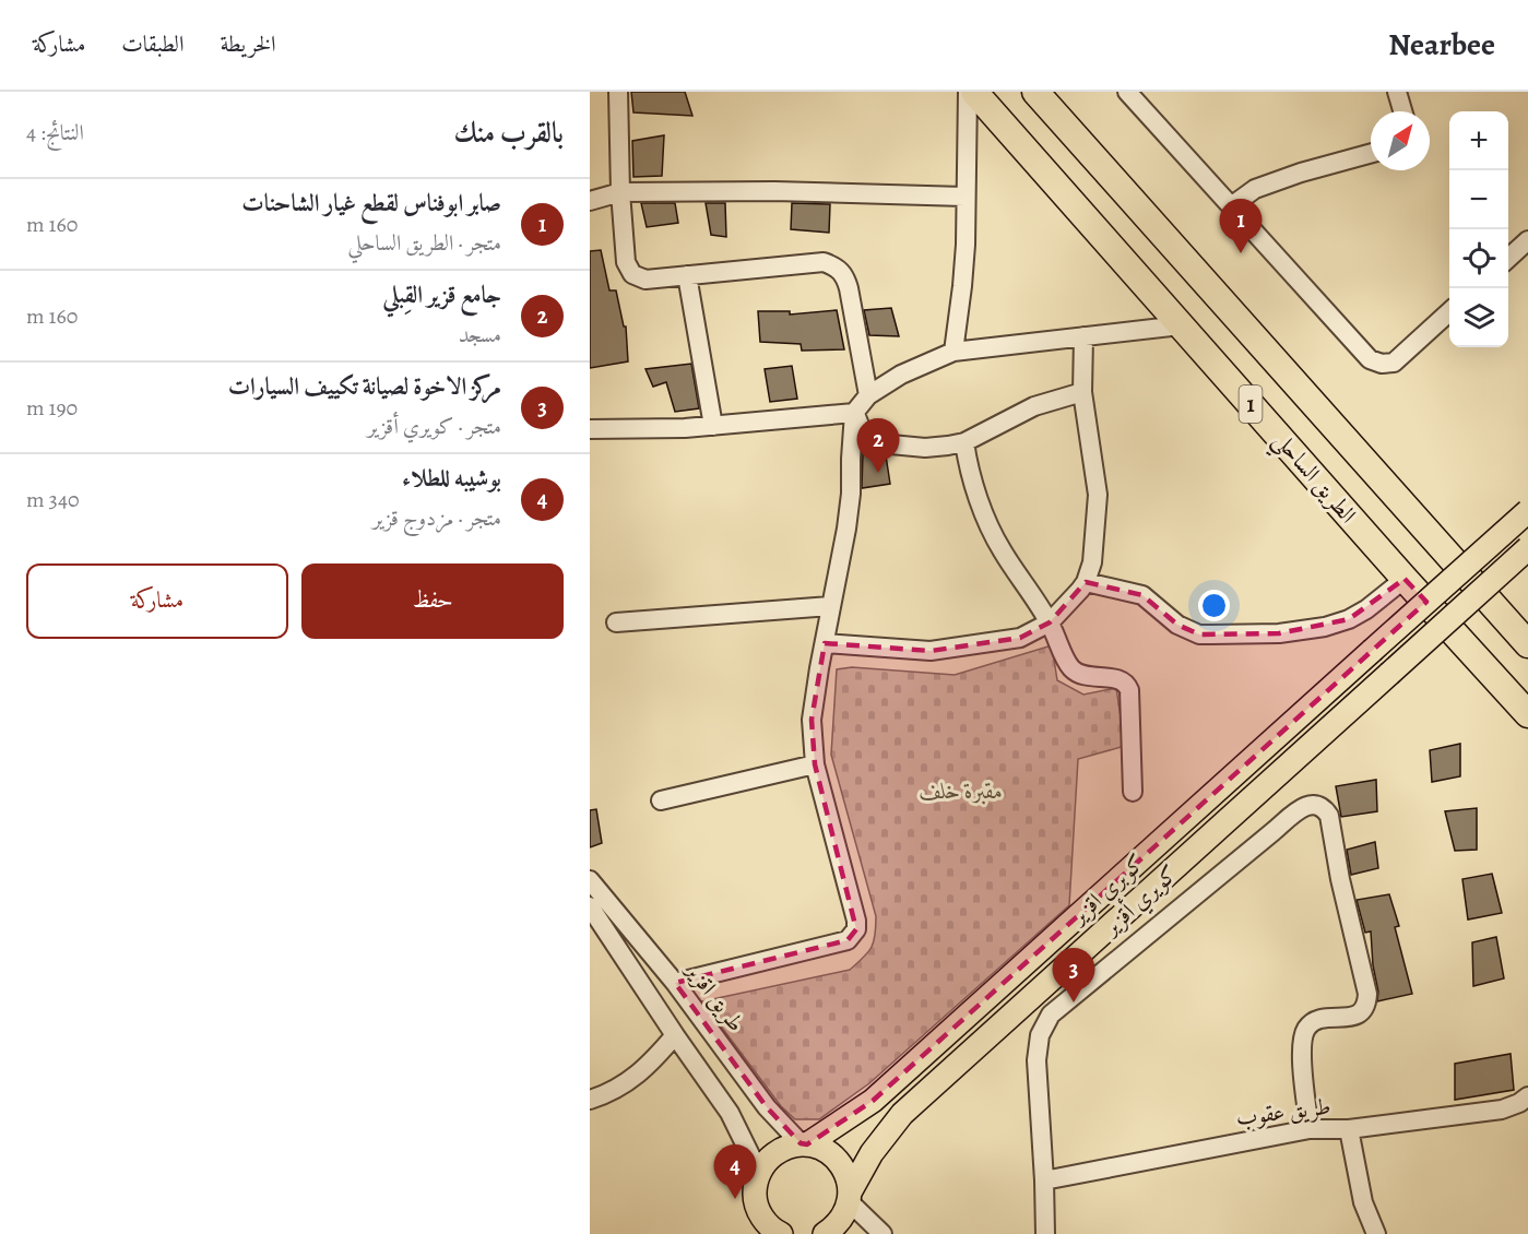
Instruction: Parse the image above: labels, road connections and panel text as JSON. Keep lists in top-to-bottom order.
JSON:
{
  "streets": {
    "highway": ["1", "الطريق الساحلي"],
    "main road": ["كوبري اقزير", "كويري أقزير"],
    "street": ["طريق اقزير", "طريق عقوب"]
  },
  "crossings": [
    ["كوبري اقزير", "طريق اقزير"]
  ],
  "parks": ["مقبرة خلف"],
  "north": "top right",
  "page": {
    "header": "Nearbee",
    "nav": ["الخريطة", "الطبقات", "مشاركة"],
    "heading": ["بالقرب منك", "النتائج: 4"],
    "map_buttons": ["+", "−"],
    "list": [
      {
        "mark": "1",
        "name": "صابر ابوفناس لقطع غيار الشاحنات",
        "note": "متجر · الطريق الساحلي",
        "value": "160 m"
      },
      {
        "mark": "2",
        "name": "جامع قزير القِبلي",
        "note": "مسجد",
        "value": "160 m"
      },
      {
        "mark": "3",
        "name": "مركز الاخوة لصيانة تكييف السيارات",
        "note": "متجر · كويري أقزير",
        "value": "190 m"
      },
      {
        "mark": "4",
        "name": "بوشيبه للطلاء",
        "note": "متجر · مزدوج قزير",
        "value": "340 m"
      }
    ],
    "pins": [
      "1",
      "2",
      "3",
      "4"
    ],
    "buttons": ["حفظ", "مشاركة"]
  }
}
